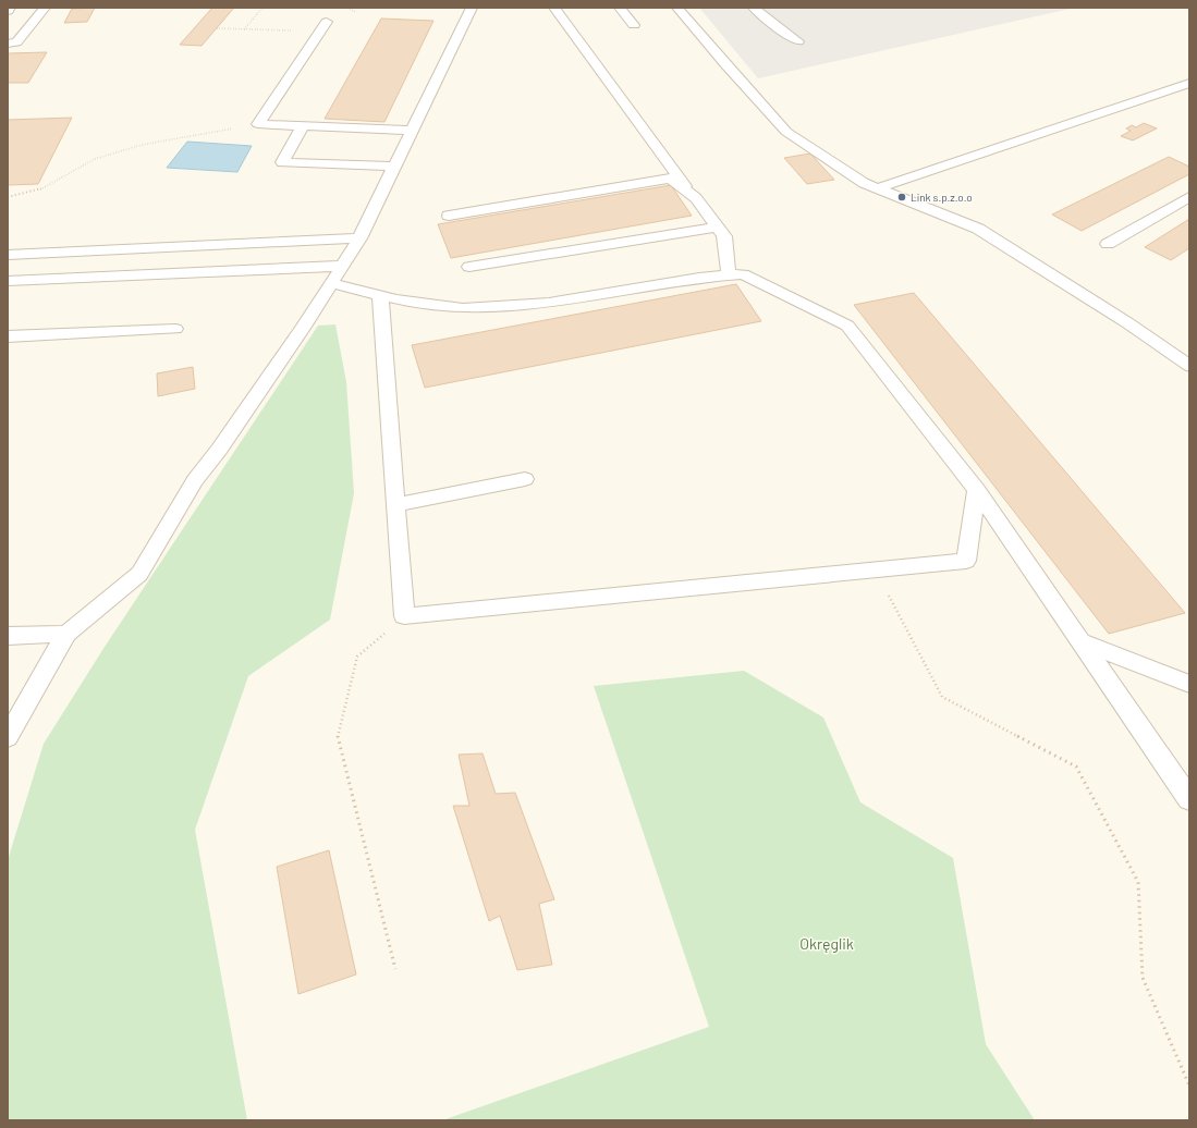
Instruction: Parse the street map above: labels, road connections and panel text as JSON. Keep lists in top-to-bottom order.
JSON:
{
  "parks": ["Okręglik"],
  "places": ["Link s.p.z.o.o"]
}
